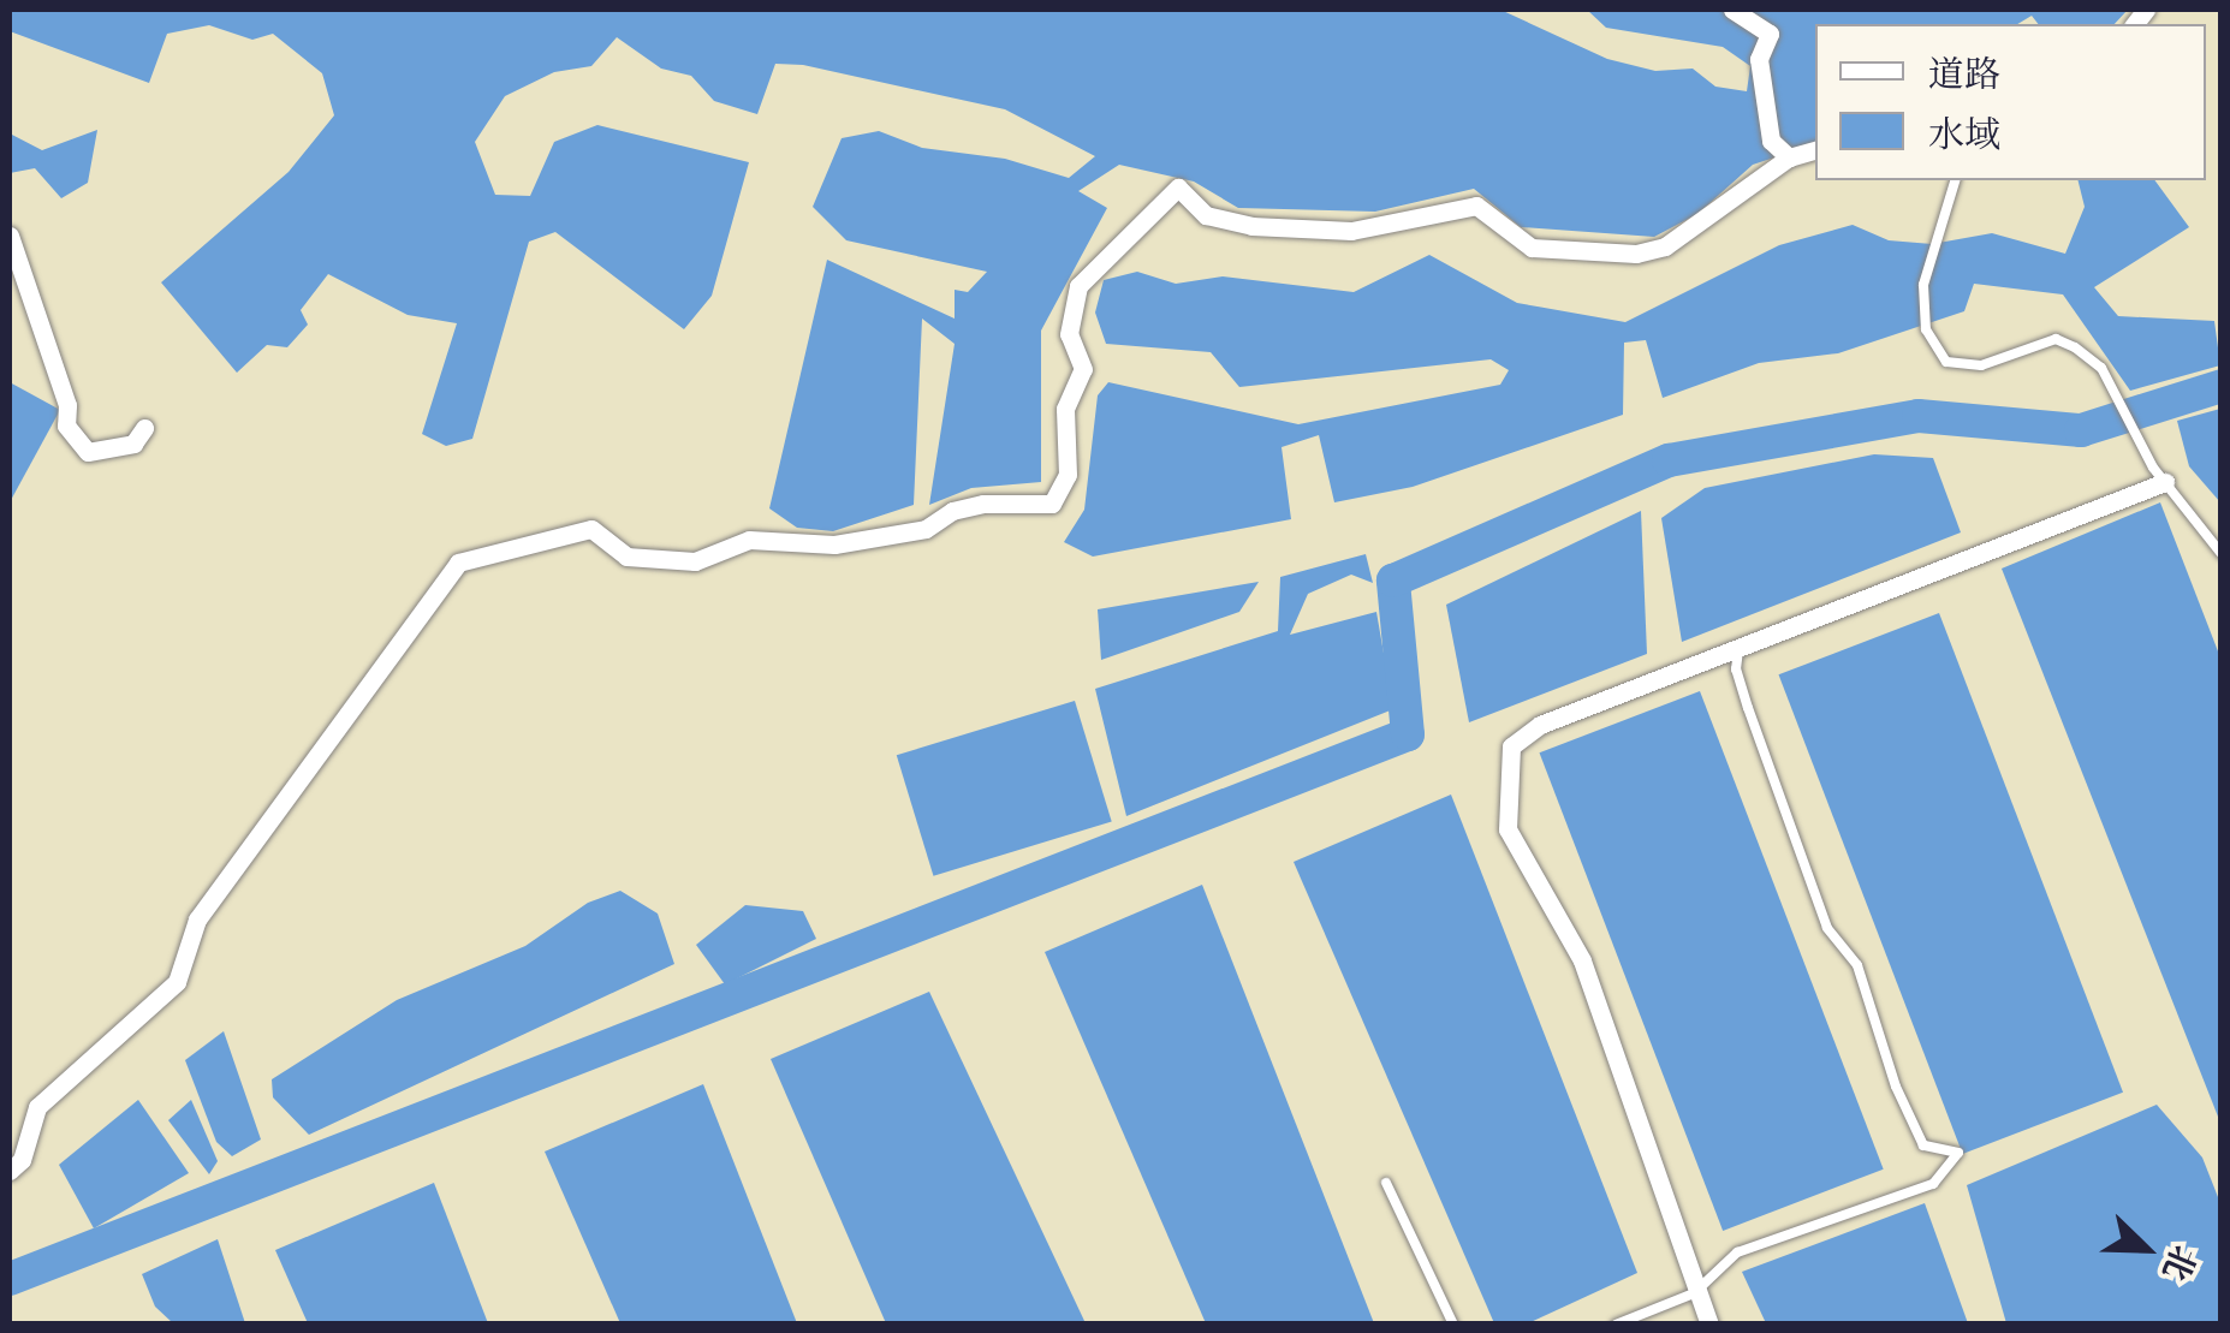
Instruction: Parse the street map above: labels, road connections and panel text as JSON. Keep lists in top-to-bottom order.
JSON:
{
  "legend": ["道路", "水域"],
  "north": "bottom right"
}
